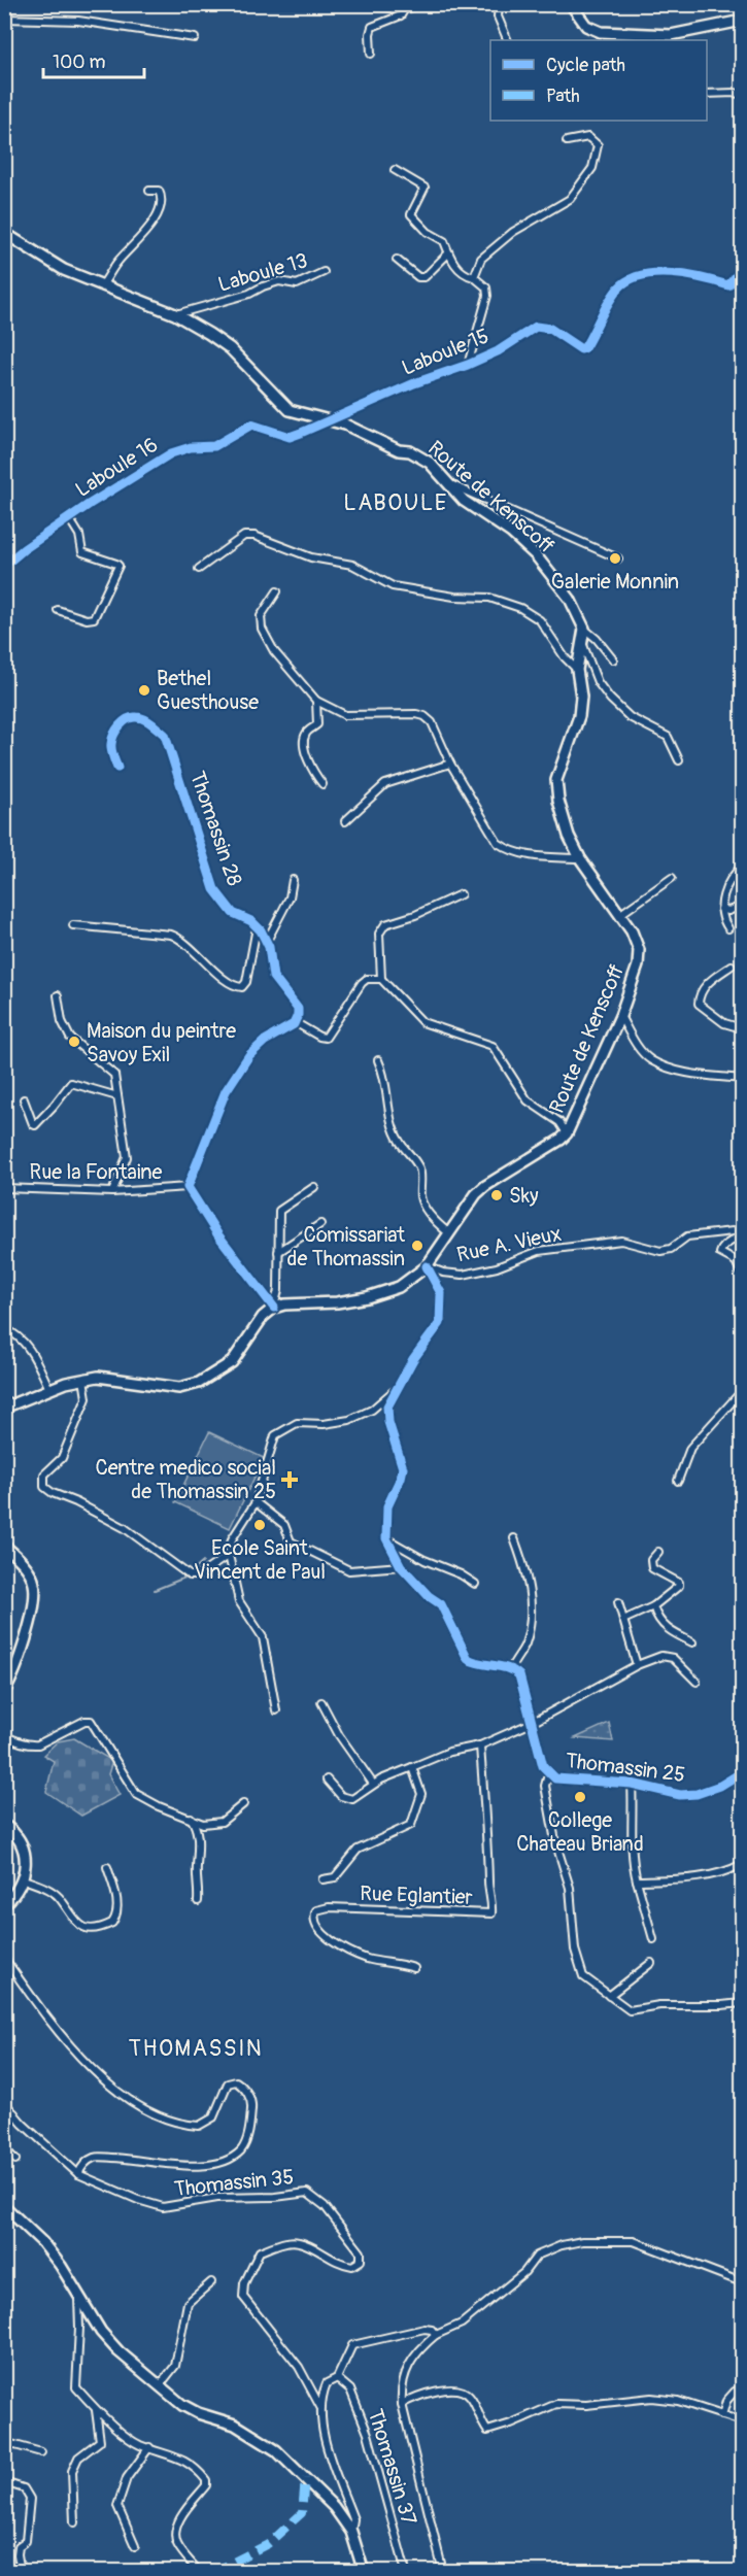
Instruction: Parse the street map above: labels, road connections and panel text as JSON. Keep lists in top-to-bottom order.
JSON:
{
  "streets": {
    "main road": ["Route de Kenscoff"],
    "street": [
      "Laboule 13",
      "Laboule 15",
      "Laboule 16",
      "Thomassin 28",
      "Rue la Fontaine",
      "Rue A. Vieux",
      "Thomassin 25",
      "Rue Eglantier",
      "Thomassin 35",
      "Thomassin 37"
    ]
  },
  "crossings": [
    ["Laboule 13", "Route de Kenscoff"],
    ["Laboule 15", "Laboule 16"],
    ["Laboule 15", "Route de Kenscoff"],
    ["Laboule 16", "Route de Kenscoff"],
    ["Route de Kenscoff", "Rue A. Vieux"]
  ],
  "districts": ["LABOULE", "THOMASSIN"],
  "places": {
    "other": [
      "Galerie Monnin",
      "Bethel Guesthouse",
      "Maison du peintre Savoy Exil",
      "Sky",
      "Comissariat de Thomassin",
      "Ecole Saint Vincent de Paul",
      "College Chateau Briand"
    ],
    "health": ["Centre medico social de Thomassin 25"]
  },
  "legend": ["Cycle path", "Path"],
  "scale_bar": "100 m"
}
